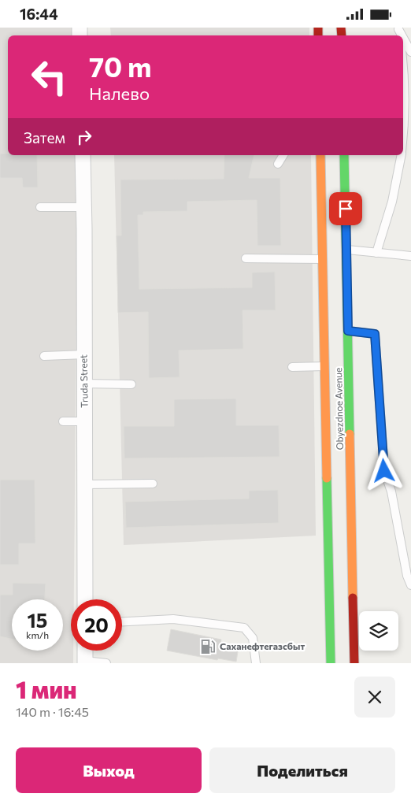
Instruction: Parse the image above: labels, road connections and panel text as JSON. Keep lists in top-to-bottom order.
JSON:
{
  "streets": {
    "street": ["Truda Street", "Obyezdnoe Avenue"]
  },
  "places": {
    "fuel station": ["Саханефтегазсбыт"]
  },
  "page": {
    "status": "16:44",
    "turn": ["70 m", "Налево"],
    "then": "Затем",
    "speed": "15 km/h",
    "limit": "20",
    "heading": ["1 мин", "140 m · 16:45"],
    "buttons": ["Выход", "Поделиться"]
  }
}
